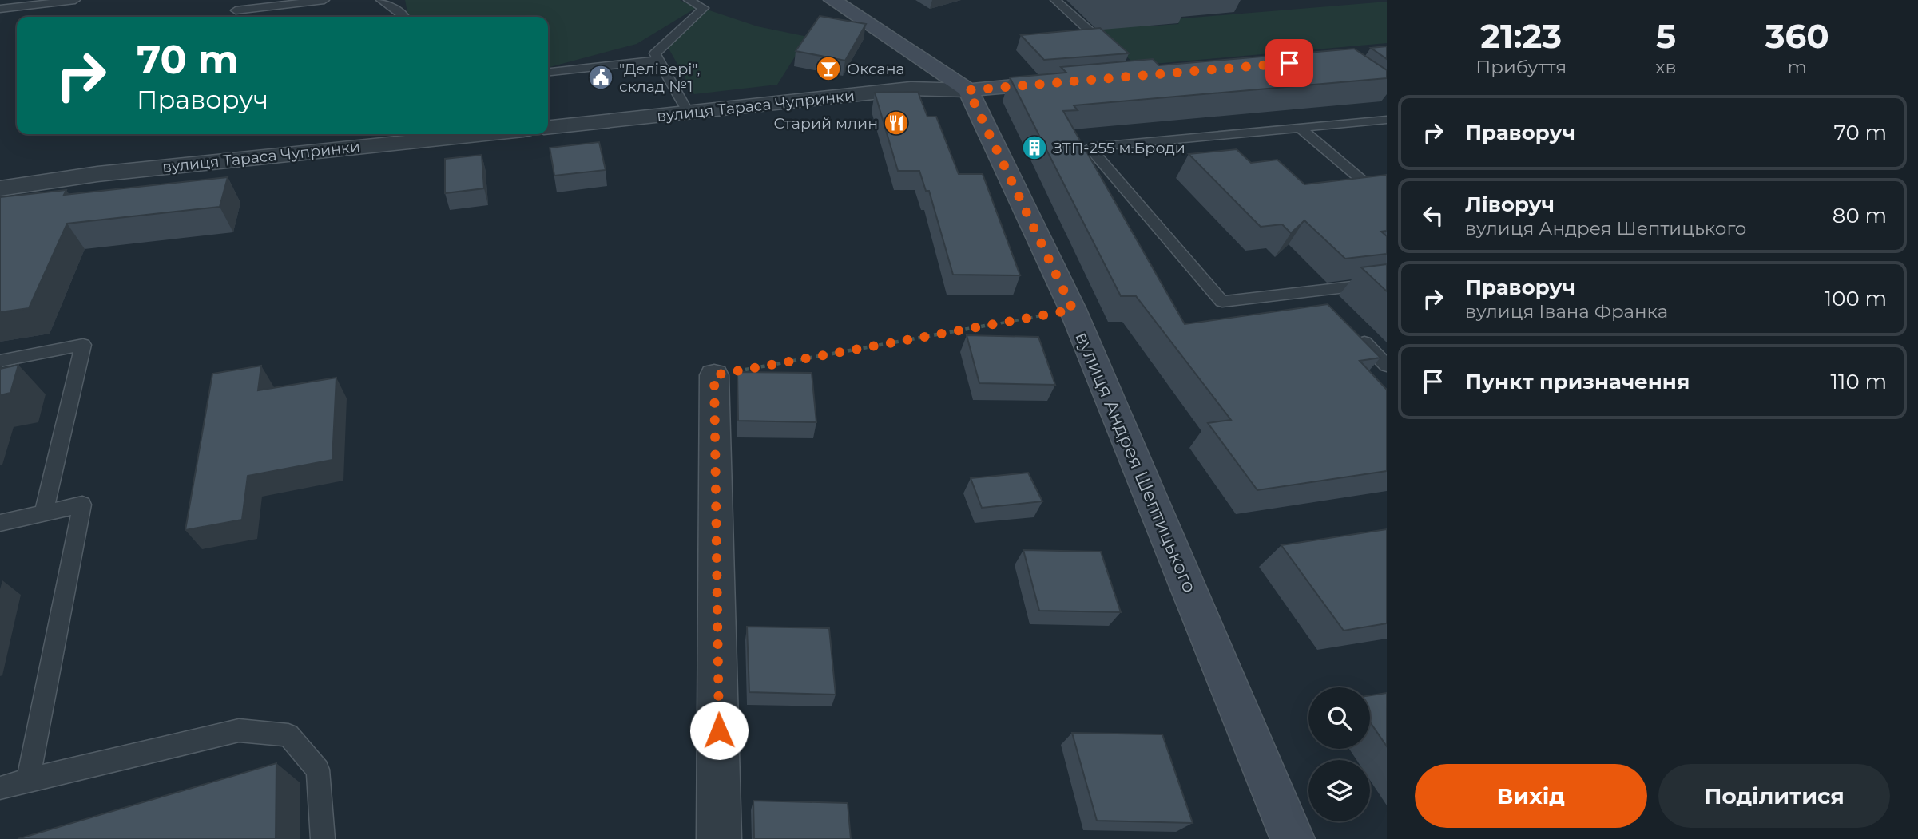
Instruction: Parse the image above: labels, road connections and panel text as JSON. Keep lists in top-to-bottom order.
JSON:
{
  "streets": {
    "main road": ["вулиця Андрея Шептицького"],
    "street": ["вулиця Тараса Чупринки"]
  },
  "crossings": [
    ["вулиця Тараса Чупринки", "вулиця Андрея Шептицького"]
  ],
  "places": {
    "bar": ["Оксана"],
    "public building": ["\"Делівері\", склад №1"],
    "restaurant": ["Старий млин"],
    "building": ["ЗТП-255 м.Броди"]
  },
  "page": {
    "eta": [
      "21:23",
      "Прибуття",
      "5",
      "хв",
      "360",
      "m"
    ],
    "turn": ["70 m", "Праворуч"],
    "list": [
      {
        "name": "Праворуч",
        "value": "70 m"
      },
      {
        "name": "Ліворуч",
        "note": "вулиця Андрея Шептицького",
        "value": "80 m"
      },
      {
        "name": "Праворуч",
        "note": "вулиця Івана Франка",
        "value": "100 m"
      },
      {
        "name": "Пункт призначення",
        "value": "110 m"
      }
    ],
    "buttons": ["Вихід", "Поділитися"]
  }
}
